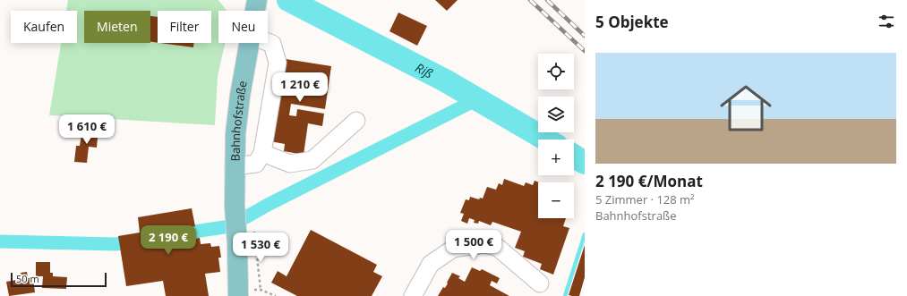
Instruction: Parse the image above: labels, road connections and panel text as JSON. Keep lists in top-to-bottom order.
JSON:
{
  "streets": {
    "main road": ["Bahnhofstraße"]
  },
  "water": ["Riß"],
  "scale_bar": "50 m",
  "page": {
    "heading": "5 Objekte",
    "chip": [
      "Kaufen",
      "Mieten",
      "Filter",
      "Neu"
    ],
    "list": [
      {
        "name": "2 190 €/Monat",
        "note": "5 Zimmer · 128 m² · Bahnhofstraße"
      }
    ],
    "map_buttons": ["+", "−"],
    "price": [
      "1 210 €",
      "1 610 €",
      "2 190 €",
      "1 500 €",
      "1 530 €"
    ],
    "scale": "50 m"
  }
}
